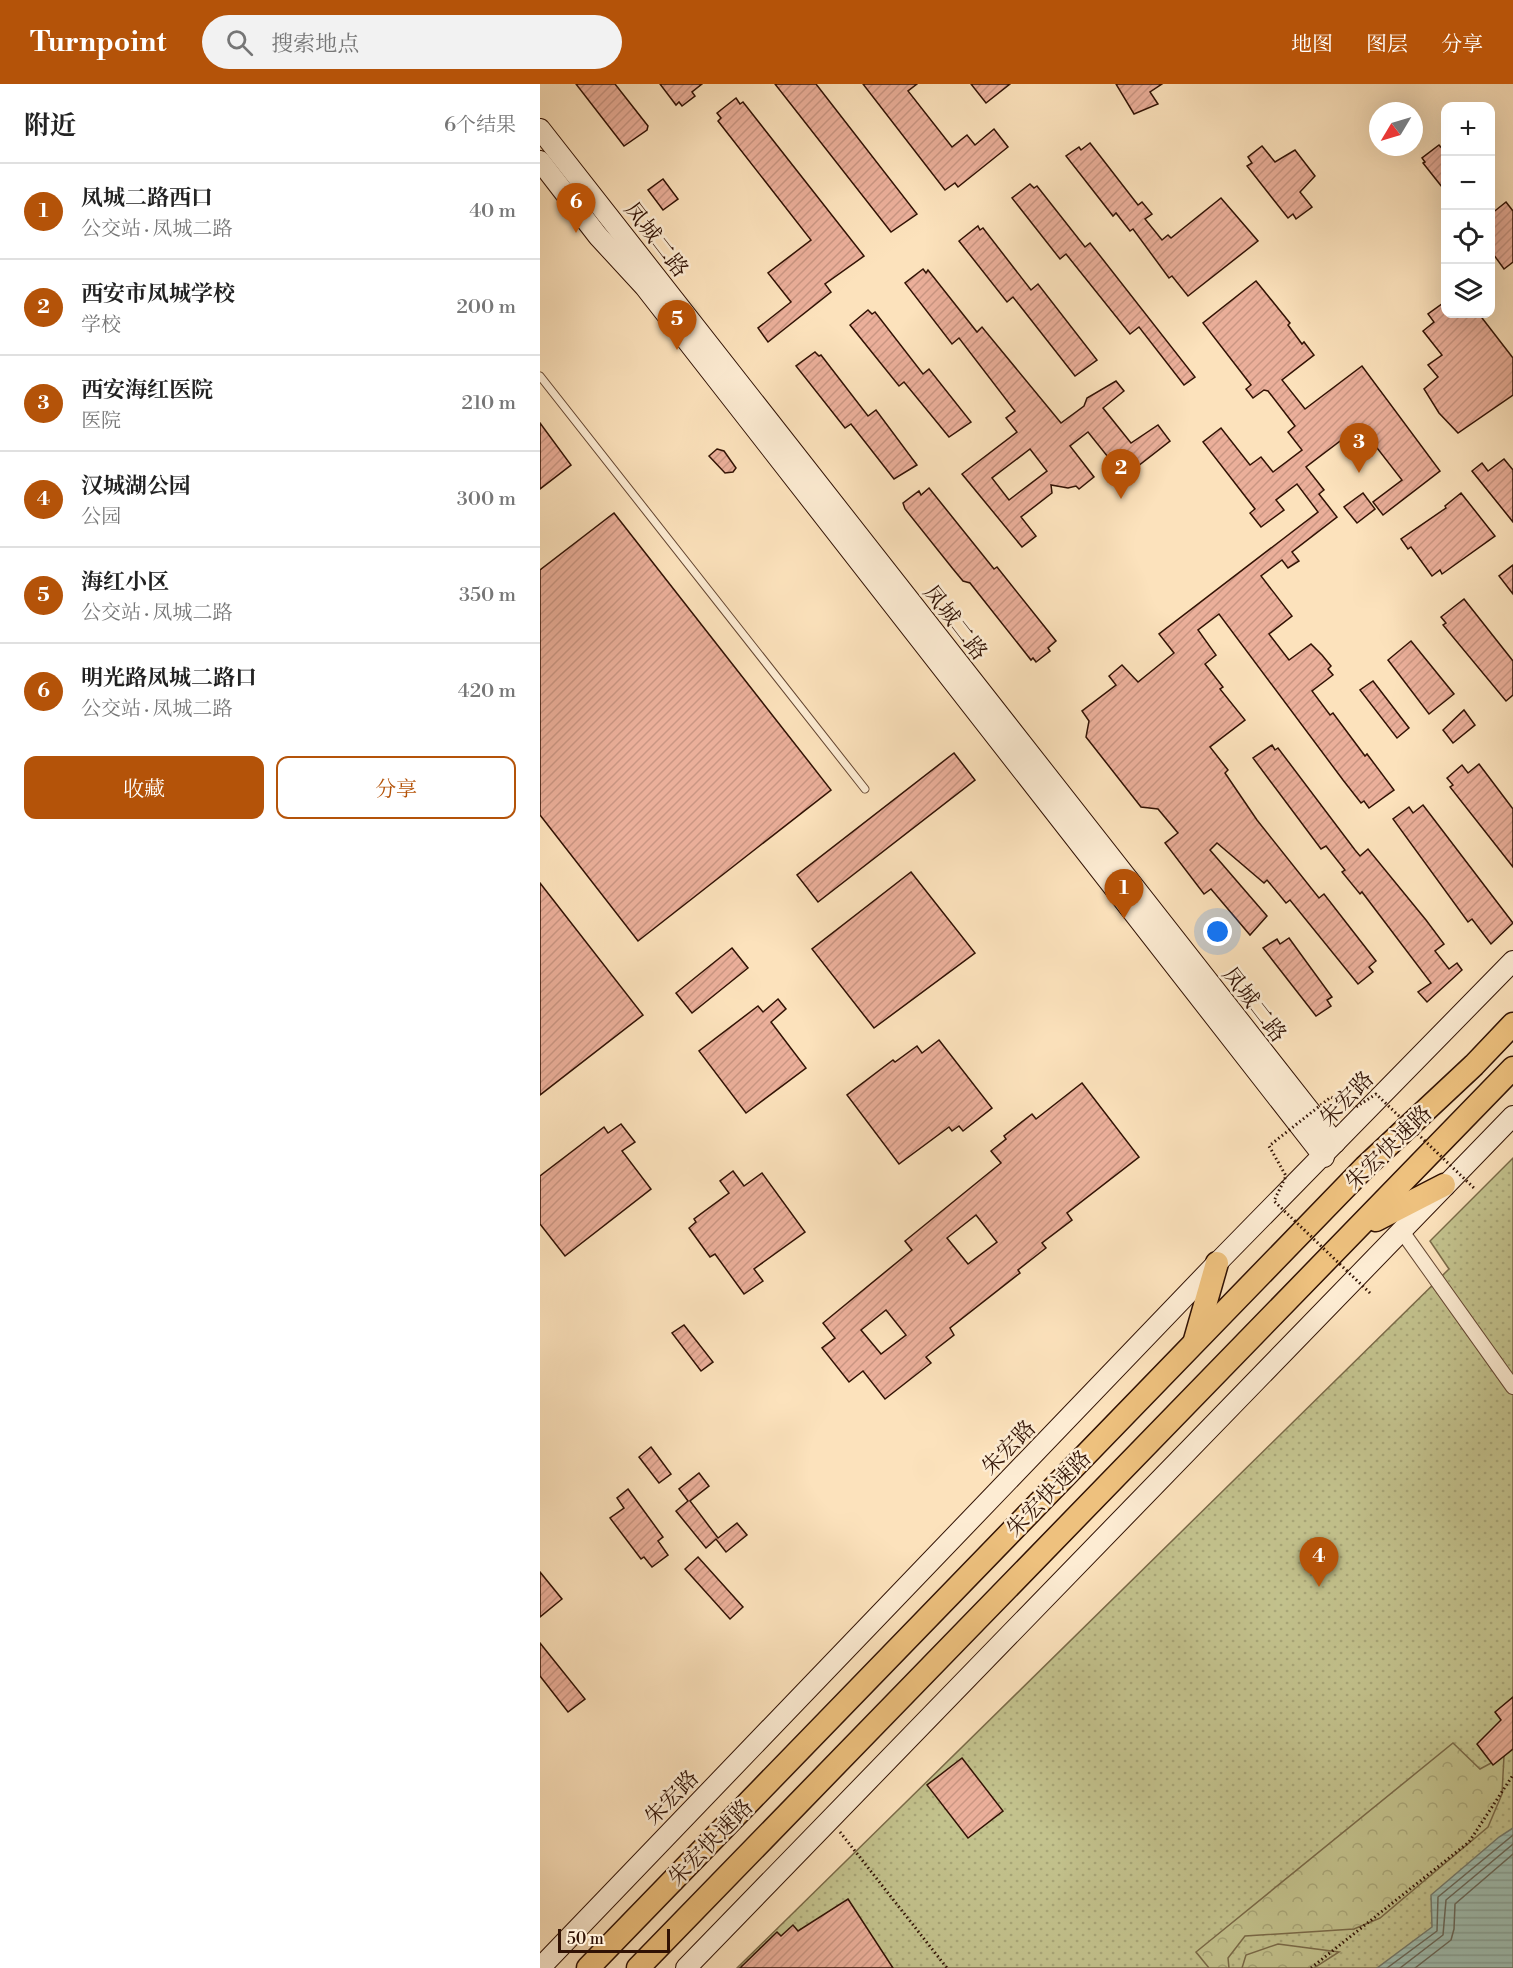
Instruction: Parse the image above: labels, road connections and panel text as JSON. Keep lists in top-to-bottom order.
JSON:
{
  "streets": {
    "highway": ["朱宏快速路"],
    "main road": ["凤城二路", "朱宏路"]
  },
  "crossings": [
    ["凤城二路", "朱宏路"]
  ],
  "scale_bar": "50 m",
  "north": "bottom left",
  "page": {
    "header": "Turnpoint",
    "search": "搜索地点",
    "nav": ["地图", "图层", "分享"],
    "heading": ["附近", "6个结果"],
    "map_buttons": ["+", "−"],
    "list": [
      {
        "mark": "1",
        "name": "凤城二路西口",
        "note": "公交站 · 凤城二路",
        "value": "40 m"
      },
      {
        "mark": "2",
        "name": "西安市凤城学校",
        "note": "学校",
        "value": "200 m"
      },
      {
        "mark": "3",
        "name": "西安海红医院",
        "note": "医院",
        "value": "210 m"
      },
      {
        "mark": "4",
        "name": "汉城湖公园",
        "note": "公园",
        "value": "300 m"
      },
      {
        "mark": "5",
        "name": "海红小区",
        "note": "公交站 · 凤城二路",
        "value": "350 m"
      },
      {
        "mark": "6",
        "name": "明光路凤城二路口",
        "note": "公交站 · 凤城二路",
        "value": "420 m"
      }
    ],
    "pins": [
      "6",
      "5",
      "3",
      "2",
      "1",
      "4"
    ],
    "buttons": ["收藏", "分享"],
    "scale": "50 m"
  }
}
